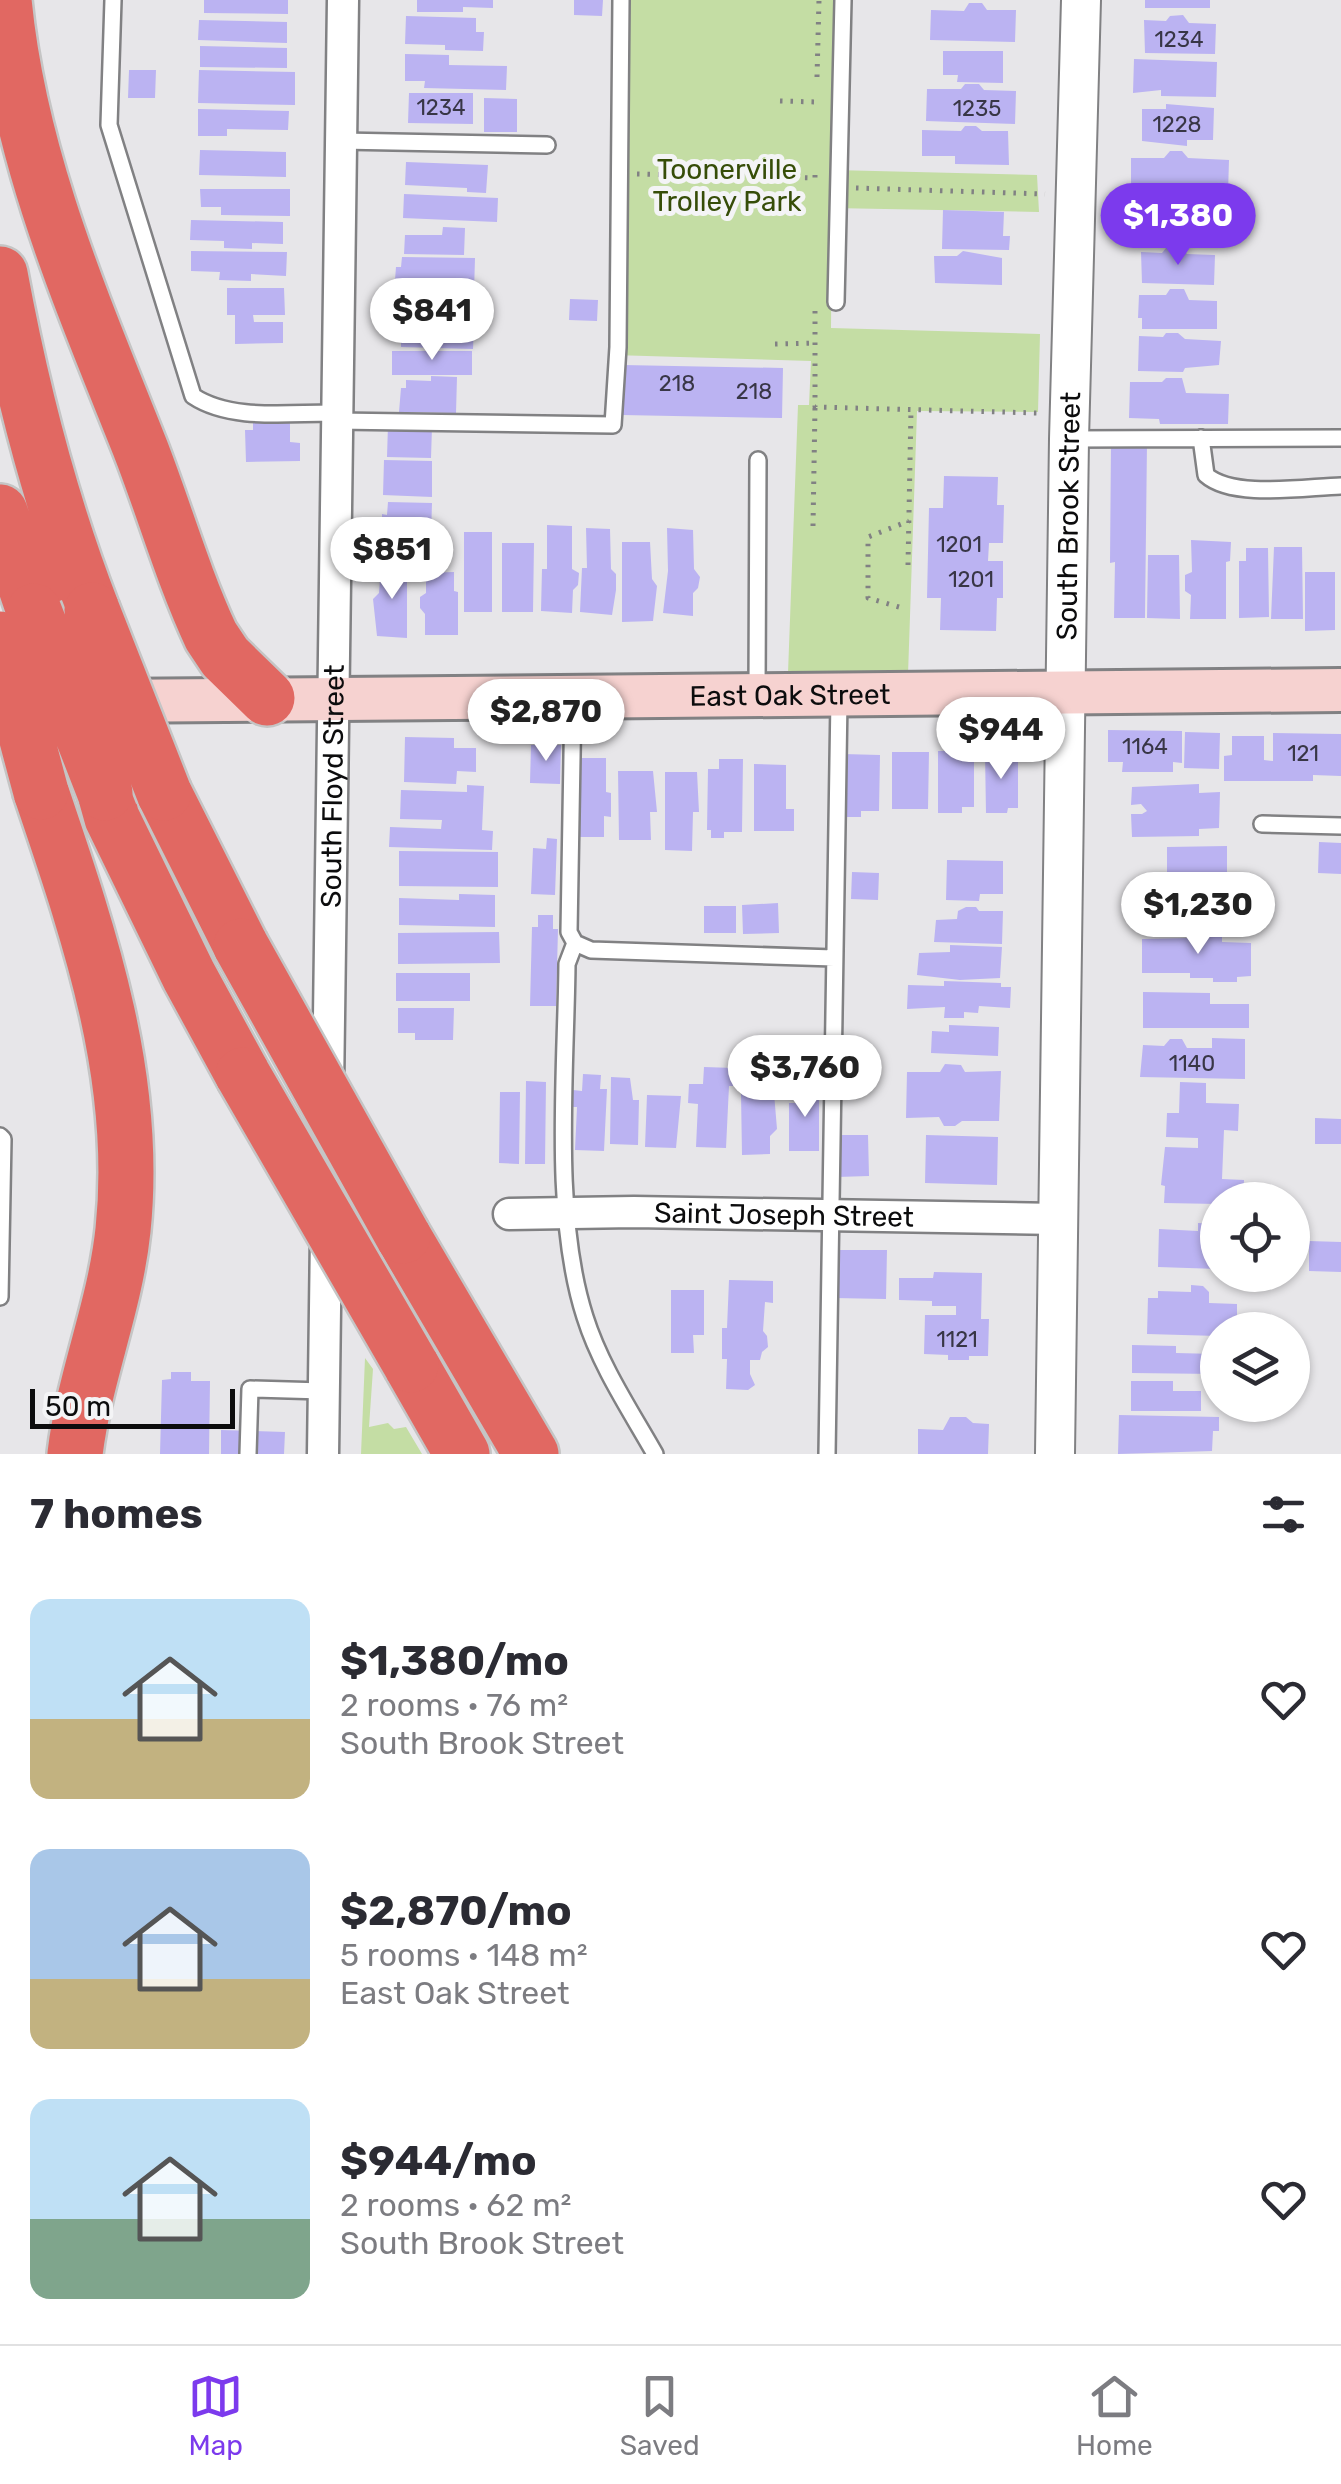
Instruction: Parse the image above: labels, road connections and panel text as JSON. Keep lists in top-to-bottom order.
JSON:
{
  "streets": {
    "main road": ["East Oak Street"],
    "street": ["South Brook Street", "South Floyd Street", "Saint Joseph Street"]
  },
  "crossings": [
    ["South Brook Street", "East Oak Street"],
    ["South Brook Street", "Saint Joseph Street"],
    ["East Oak Street", "South Floyd Street"]
  ],
  "parks": ["Toonerville Trolley Park"],
  "house_numbers": [
    "1234",
    "1234",
    "1235",
    "1228",
    "218",
    "218",
    "1201",
    "1201",
    "1164",
    "121",
    "1140",
    "1121"
  ],
  "scale_bar": "50 m",
  "page": {
    "price": [
      "$1,380",
      "$841",
      "$851",
      "$2,870",
      "$944",
      "$1,230",
      "$3,760"
    ],
    "scale": "50 m",
    "heading": "7 homes",
    "list": [
      {
        "name": "$1,380/mo",
        "note": "2 rooms · 76 m² · South Brook Street"
      },
      {
        "name": "$2,870/mo",
        "note": "5 rooms · 148 m² · East Oak Street"
      },
      {
        "name": "$944/mo",
        "note": "2 rooms · 62 m² · South Brook Street"
      }
    ],
    "tabs": ["Map", "Saved", "Home"]
  }
}
